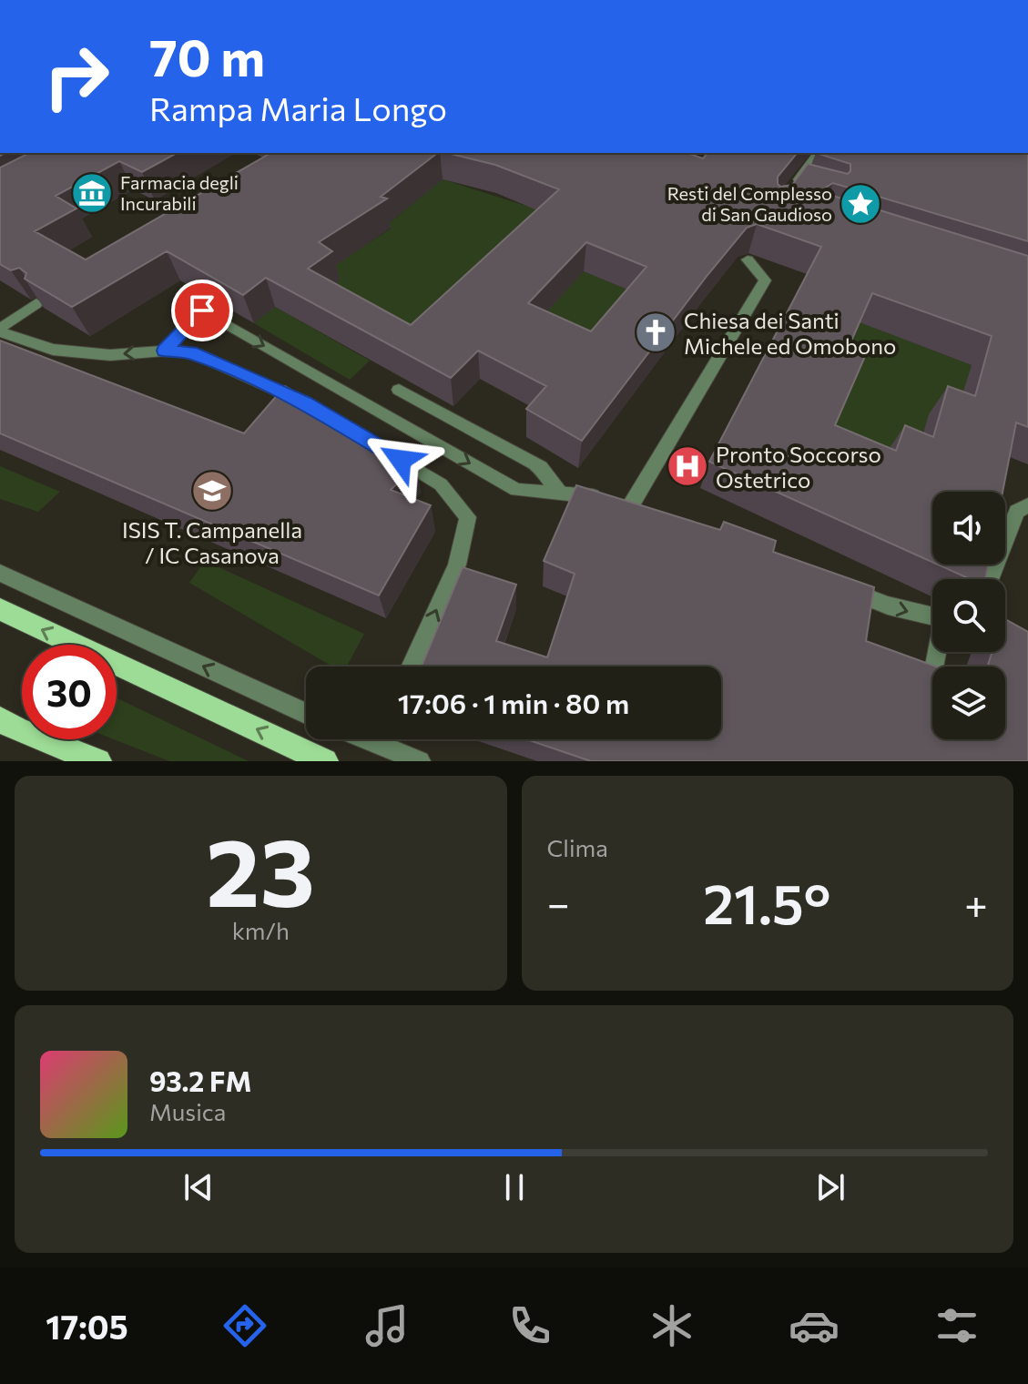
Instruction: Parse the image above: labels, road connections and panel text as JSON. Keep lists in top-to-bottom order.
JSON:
{
  "places": {
    "museum": ["Farmacia degli Incurabili"],
    "place": ["Resti del Complesso di San Gaudioso"],
    "church": ["Chiesa dei Santi Michele ed Omobono"],
    "hospital": ["Pronto Soccorso Ostetrico"],
    "school or university": ["ISIS T. Campanella / IC Casanova"]
  },
  "page": {
    "turn": ["70 m", "Rampa Maria Longo"],
    "limit": "30",
    "trip": "17:06 · 1 min · 80 m",
    "tile": [
      ["23", "km/h"],
      "Clima"
    ],
    "heat": ["−", "21.5°", "+"],
    "song": ["93.2 FM", "Musica"],
    "tabs": "17:05"
  }
}
